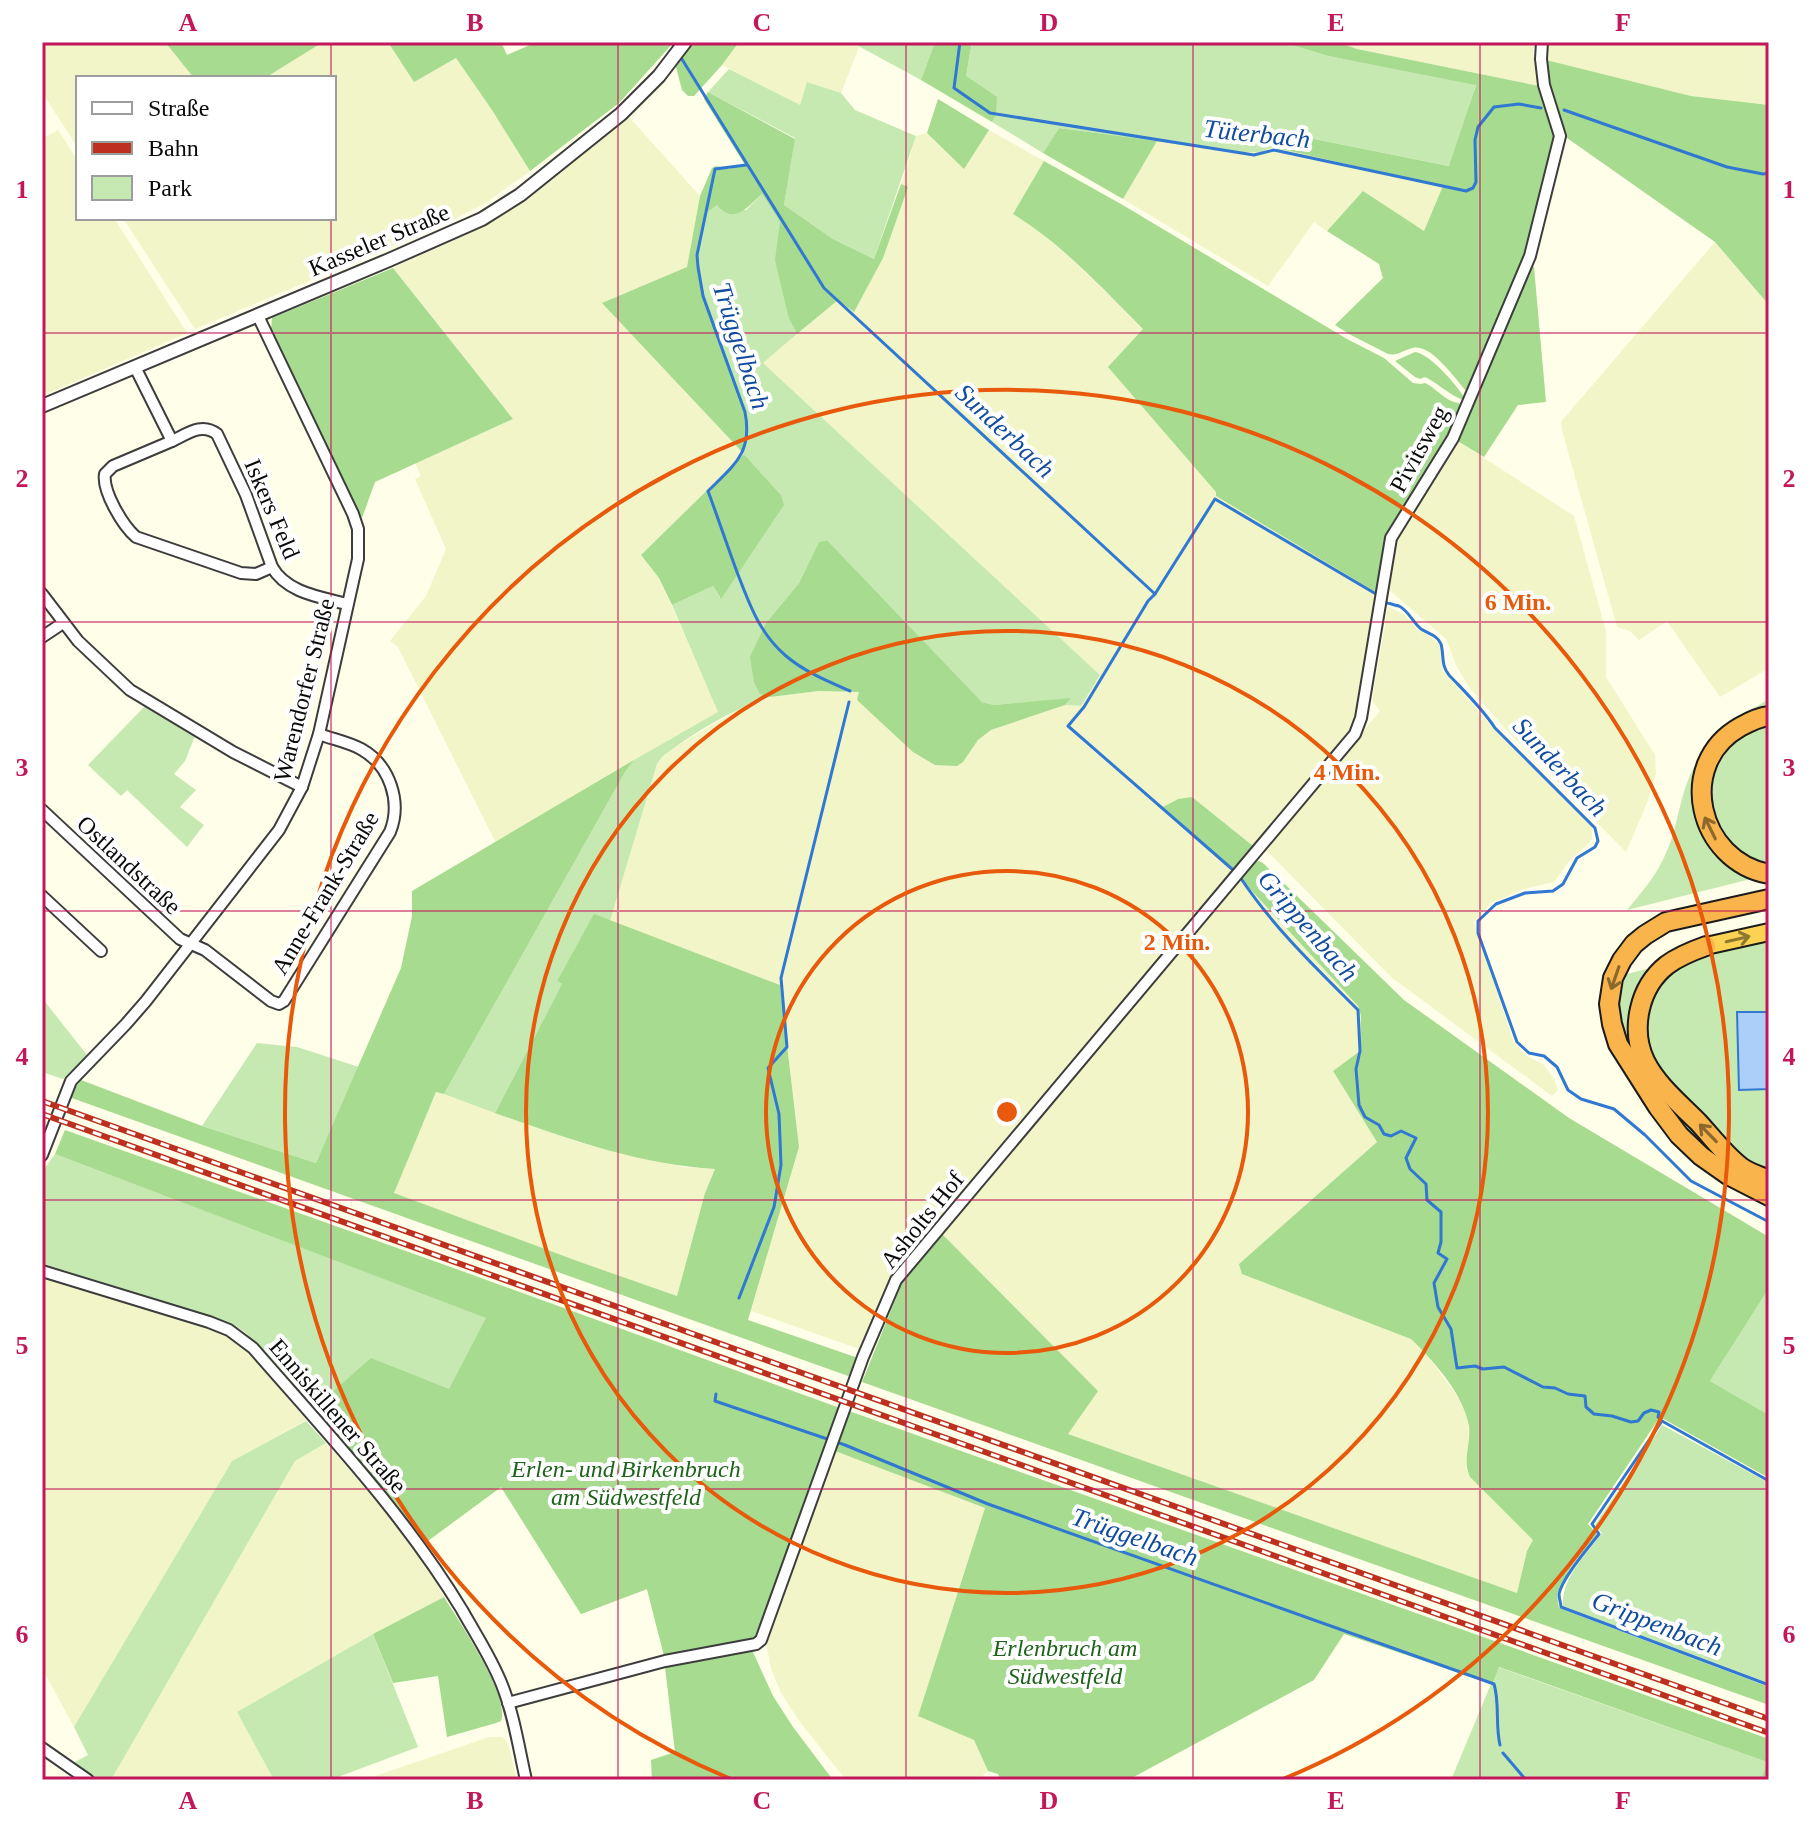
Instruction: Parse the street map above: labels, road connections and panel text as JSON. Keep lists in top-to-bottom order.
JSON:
{
  "streets": {
    "street": [
      "Kasseler Straße",
      "Pivitsweg",
      "Iskers Feld",
      "Warendorfer Straße",
      "Ostlandstraße",
      "Anne-Frank-Straße",
      "Asholts Hof",
      "Enniskillener Straße"
    ]
  },
  "crossings": [
    ["Kasseler Straße", "Warendorfer Straße"],
    ["Pivitsweg", "Asholts Hof"],
    ["Iskers Feld", "Warendorfer Straße"],
    ["Warendorfer Straße", "Ostlandstraße"],
    ["Warendorfer Straße", "Anne-Frank-Straße"],
    ["Ostlandstraße", "Anne-Frank-Straße"],
    ["Asholts Hof", "Enniskillener Straße"]
  ],
  "water": [
    "Tüterbach",
    "Trüggelbach",
    "Sunderbach",
    "Grippenbach"
  ],
  "parks": ["Erlen- und Birkenbruch am Südwestfeld", "Erlenbruch am Südwestfeld"],
  "legend": ["Straße", "Bahn", "Park"],
  "grid": {
    "columns": [
      "A",
      "B",
      "C",
      "D",
      "E",
      "F"
    ],
    "rows": [
      "1",
      "2",
      "3",
      "4",
      "5",
      "6"
    ]
  },
  "rings": ["6 Min.", "4 Min.", "2 Min."]
}
